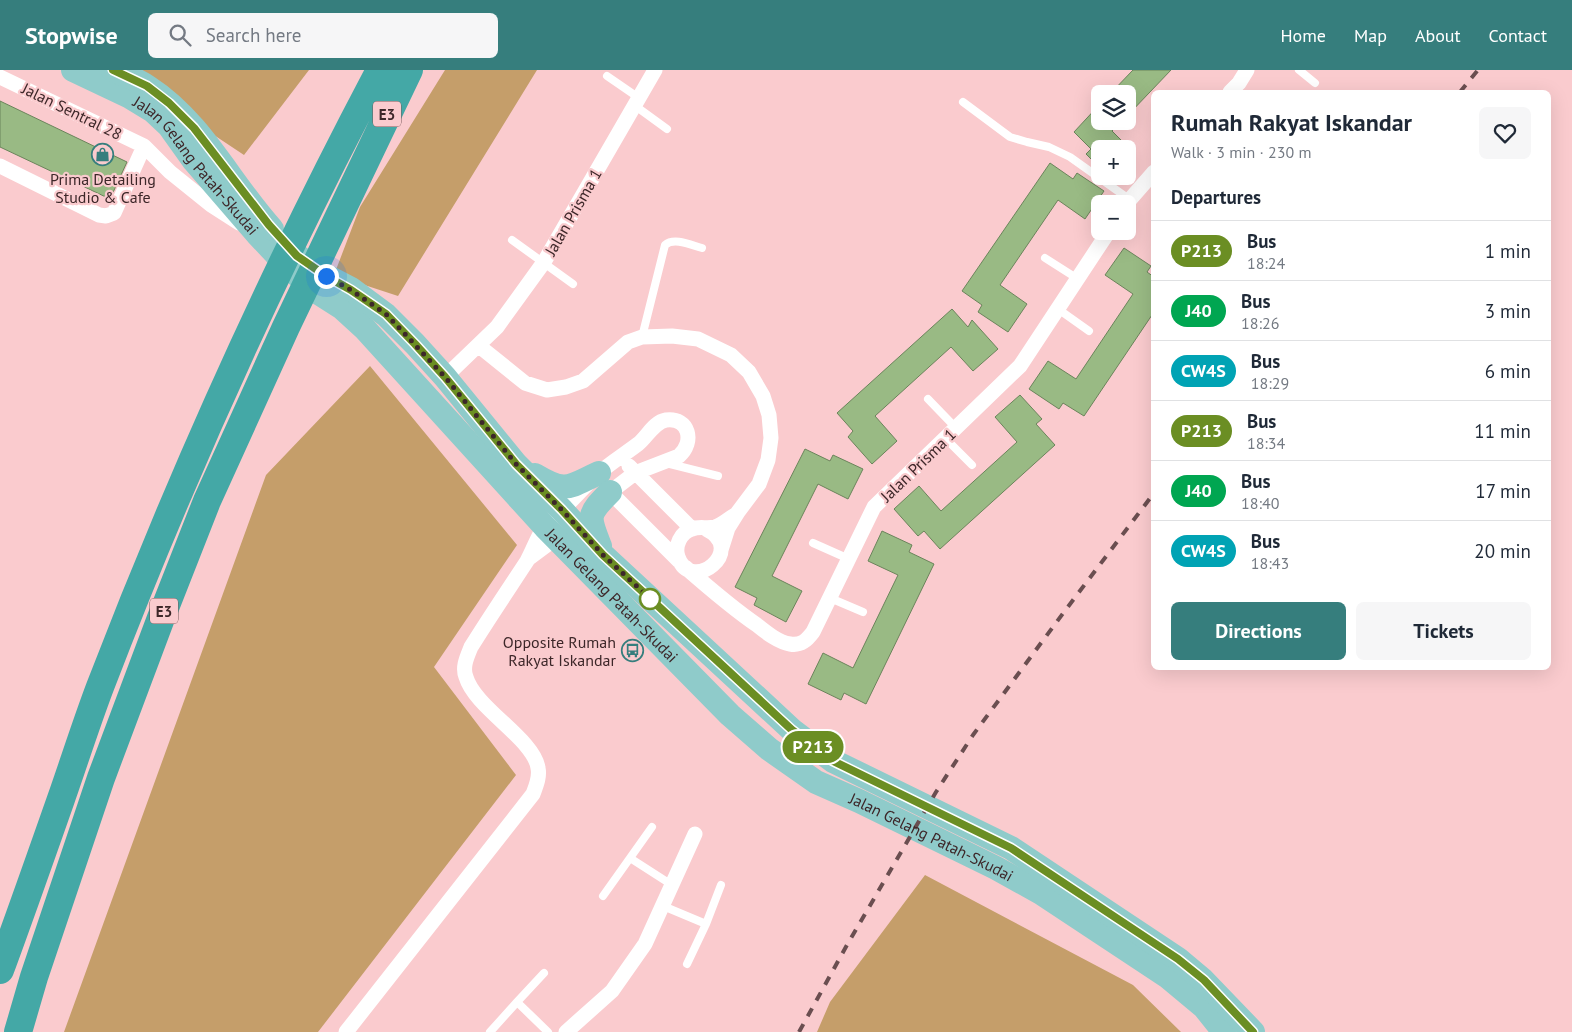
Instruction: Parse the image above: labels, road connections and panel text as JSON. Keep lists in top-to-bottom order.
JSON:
{
  "streets": {
    "highway": ["E3"],
    "main road": ["Jalan Gelang Patah-Skudai"],
    "street": ["Jalan Sentral 28", "Jalan Prisma 1"]
  },
  "crossings": [
    ["Jalan Sentral 28", "Jalan Gelang Patah-Skudai"],
    ["Jalan Gelang Patah-Skudai", "Jalan Prisma 1"]
  ],
  "places": {
    "shop": ["Prima Detailing Studio & Cafe"],
    "bus stop": ["Opposite Rumah Rakyat Iskandar"]
  },
  "lines": ["bus line P213"],
  "page": {
    "header": "Stopwise",
    "search": "Search here",
    "nav": [
      "Home",
      "Map",
      "About",
      "Contact"
    ],
    "on_map": "P213",
    "map_buttons": ["+", "−"],
    "heading": [
      ["Rumah Rakyat Iskandar", "Walk · 3 min · 230 m"],
      "Departures"
    ],
    "list": [
      {
        "mark": "P213",
        "name": "Bus",
        "note": "18:24",
        "value": "1 min"
      },
      {
        "mark": "J40",
        "name": "Bus",
        "note": "18:26",
        "value": "3 min"
      },
      {
        "mark": "CW4S",
        "name": "Bus",
        "note": "18:29",
        "value": "6 min"
      },
      {
        "mark": "P213",
        "name": "Bus",
        "note": "18:34",
        "value": "11 min"
      },
      {
        "mark": "J40",
        "name": "Bus",
        "note": "18:40",
        "value": "17 min"
      },
      {
        "mark": "CW4S",
        "name": "Bus",
        "note": "18:43",
        "value": "20 min"
      }
    ],
    "buttons": ["Directions", "Tickets"]
  }
}
